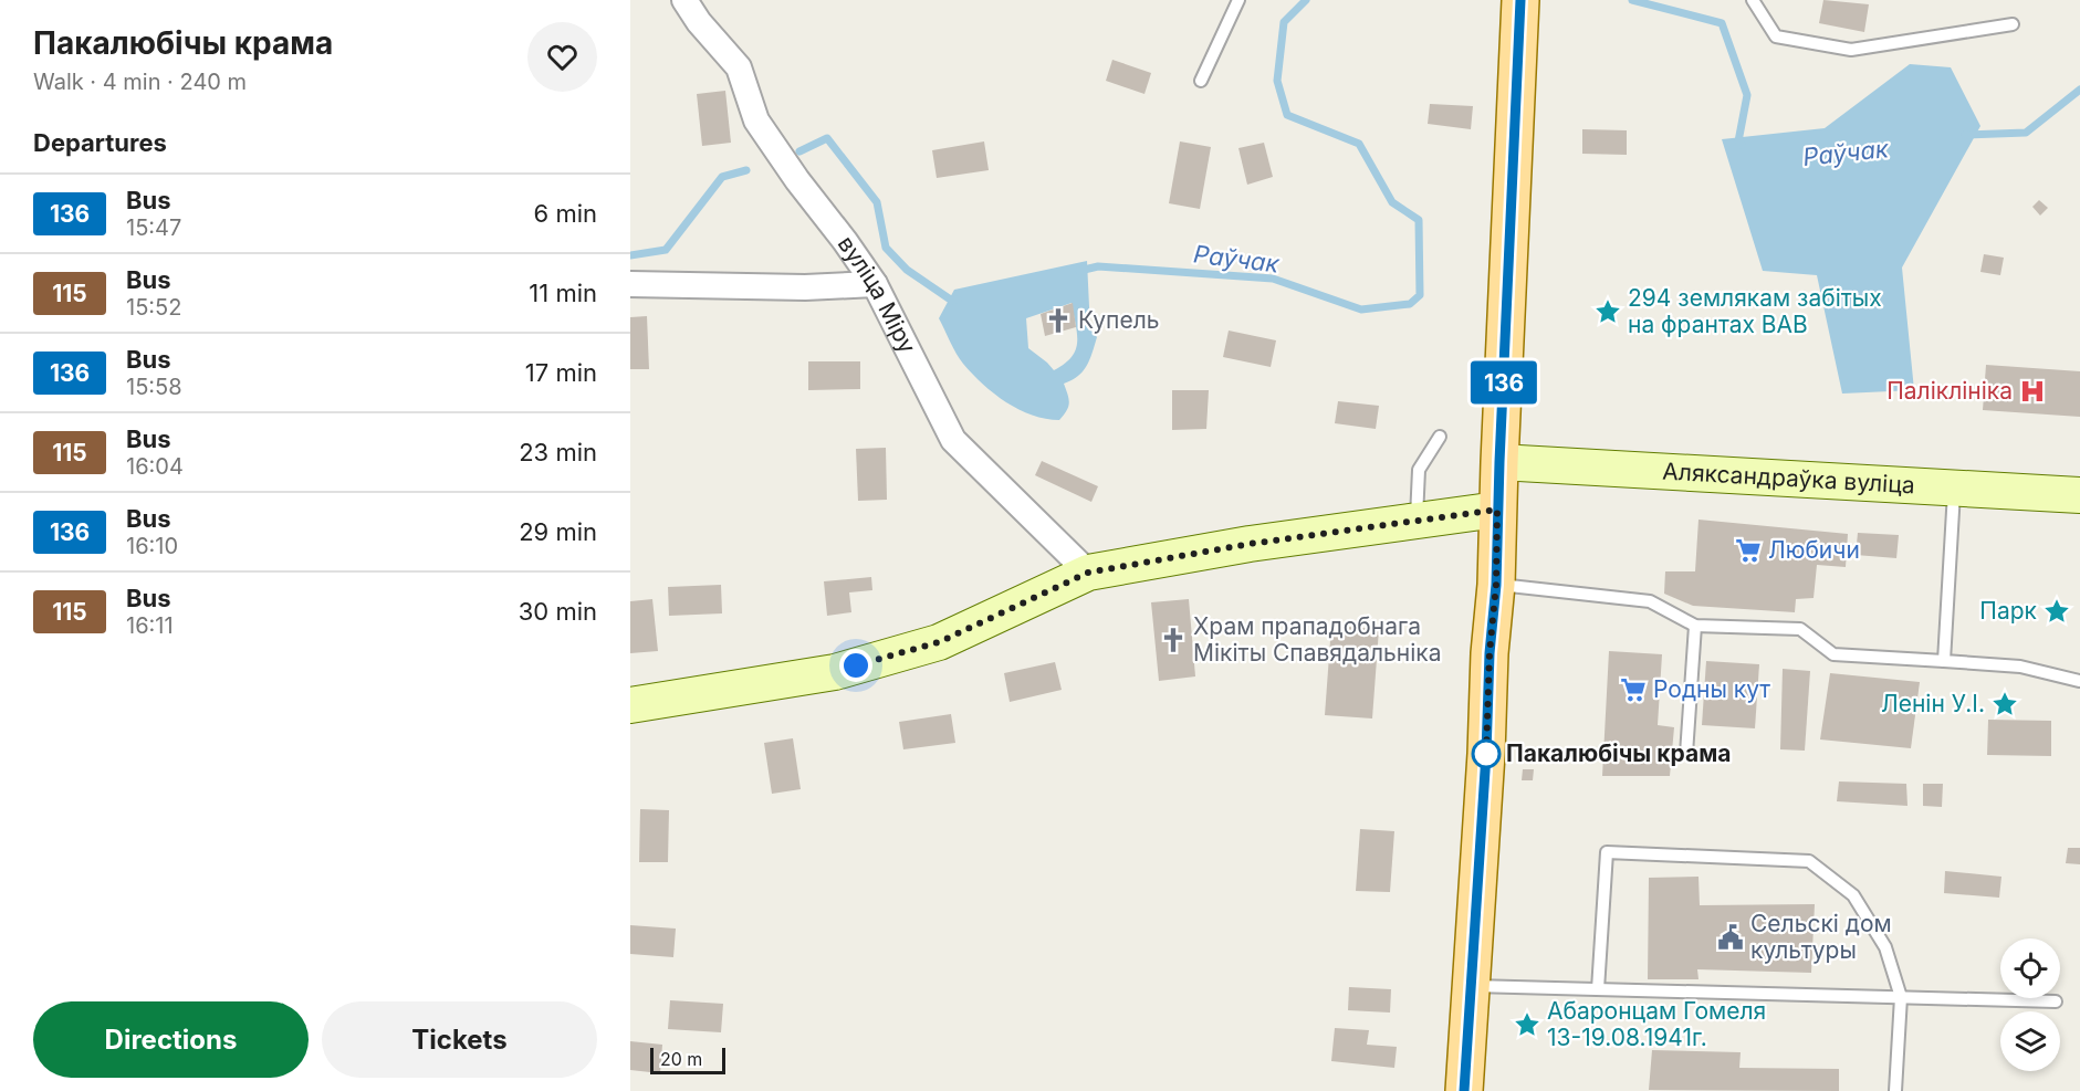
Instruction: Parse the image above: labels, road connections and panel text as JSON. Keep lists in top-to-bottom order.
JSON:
{
  "streets": {
    "street": ["вуліца Міру", "Аляксандраўка вуліца"]
  },
  "water": ["Раўчак"],
  "places": {
    "place": [
      "294 землякам забітых на франтах ВАВ",
      "Парк",
      "Ленін У.І.",
      "Абаронцам Гомеля 13-19.08.1941г."
    ],
    "church": ["Купель", "Храм прападобнага Мікіты Спавядальніка"],
    "hospital": ["Паліклініка"],
    "supermarket": ["Любичи", "Родны кут"],
    "other": ["Пакалюбічы крама"],
    "public building": ["Сельскі дом культуры"]
  },
  "lines": ["bus line 136"],
  "scale_bar": "20 m",
  "page": {
    "heading": [
      ["Пакалюбічы крама", "Walk · 4 min · 240 m"],
      "Departures"
    ],
    "on_map": "136",
    "list": [
      {
        "mark": "136",
        "name": "Bus",
        "note": "15:47",
        "value": "6 min"
      },
      {
        "mark": "115",
        "name": "Bus",
        "note": "15:52",
        "value": "11 min"
      },
      {
        "mark": "136",
        "name": "Bus",
        "note": "15:58",
        "value": "17 min"
      },
      {
        "mark": "115",
        "name": "Bus",
        "note": "16:04",
        "value": "23 min"
      },
      {
        "mark": "136",
        "name": "Bus",
        "note": "16:10",
        "value": "29 min"
      },
      {
        "mark": "115",
        "name": "Bus",
        "note": "16:11",
        "value": "30 min"
      }
    ],
    "buttons": ["Directions", "Tickets"],
    "scale": "20 m"
  }
}
